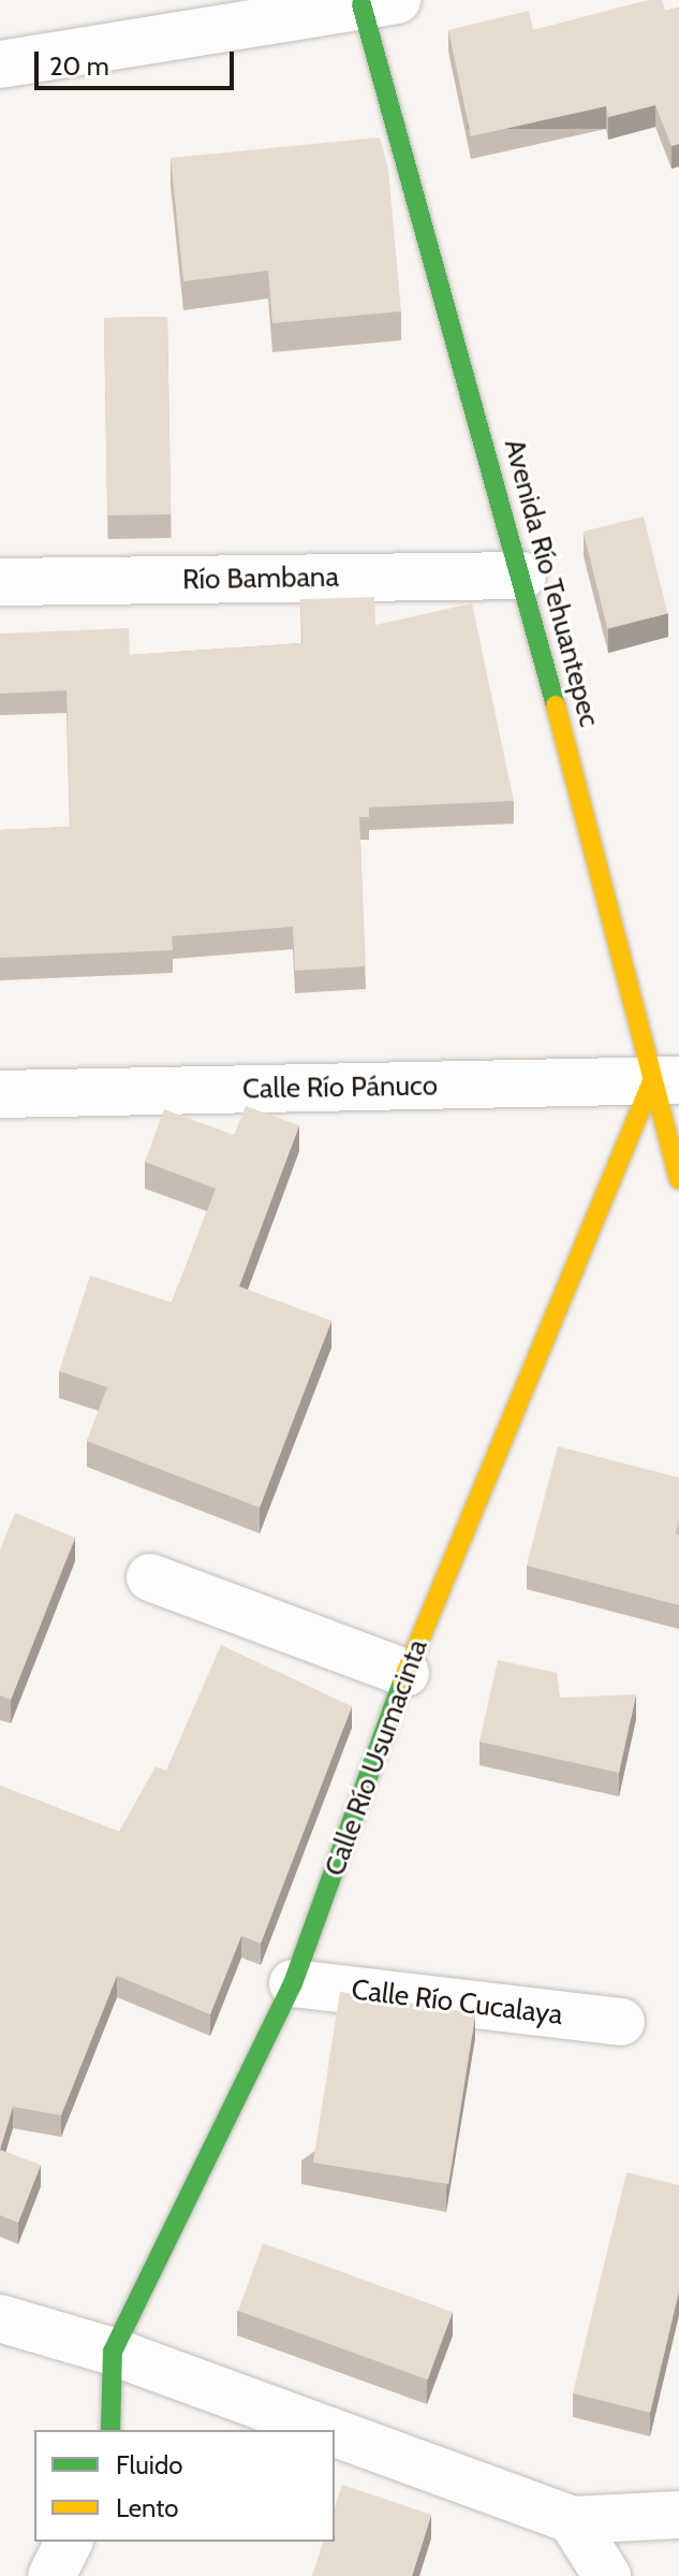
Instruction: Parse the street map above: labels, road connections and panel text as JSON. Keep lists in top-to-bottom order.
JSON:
{
  "streets": {
    "street": [
      "Río Bambana",
      "Avenida Río Tehuantepec",
      "Calle Río Pánuco",
      "Calle Río Usumacinta",
      "Calle Río Cucalaya"
    ]
  },
  "crossings": [
    ["Río Bambana", "Avenida Río Tehuantepec"],
    ["Avenida Río Tehuantepec", "Calle Río Pánuco"],
    ["Avenida Río Tehuantepec", "Calle Río Usumacinta"],
    ["Calle Río Pánuco", "Calle Río Usumacinta"],
    ["Calle Río Usumacinta", "Calle Río Cucalaya"]
  ],
  "legend": ["Fluido", "Lento"],
  "scale_bar": "20 m"
}
